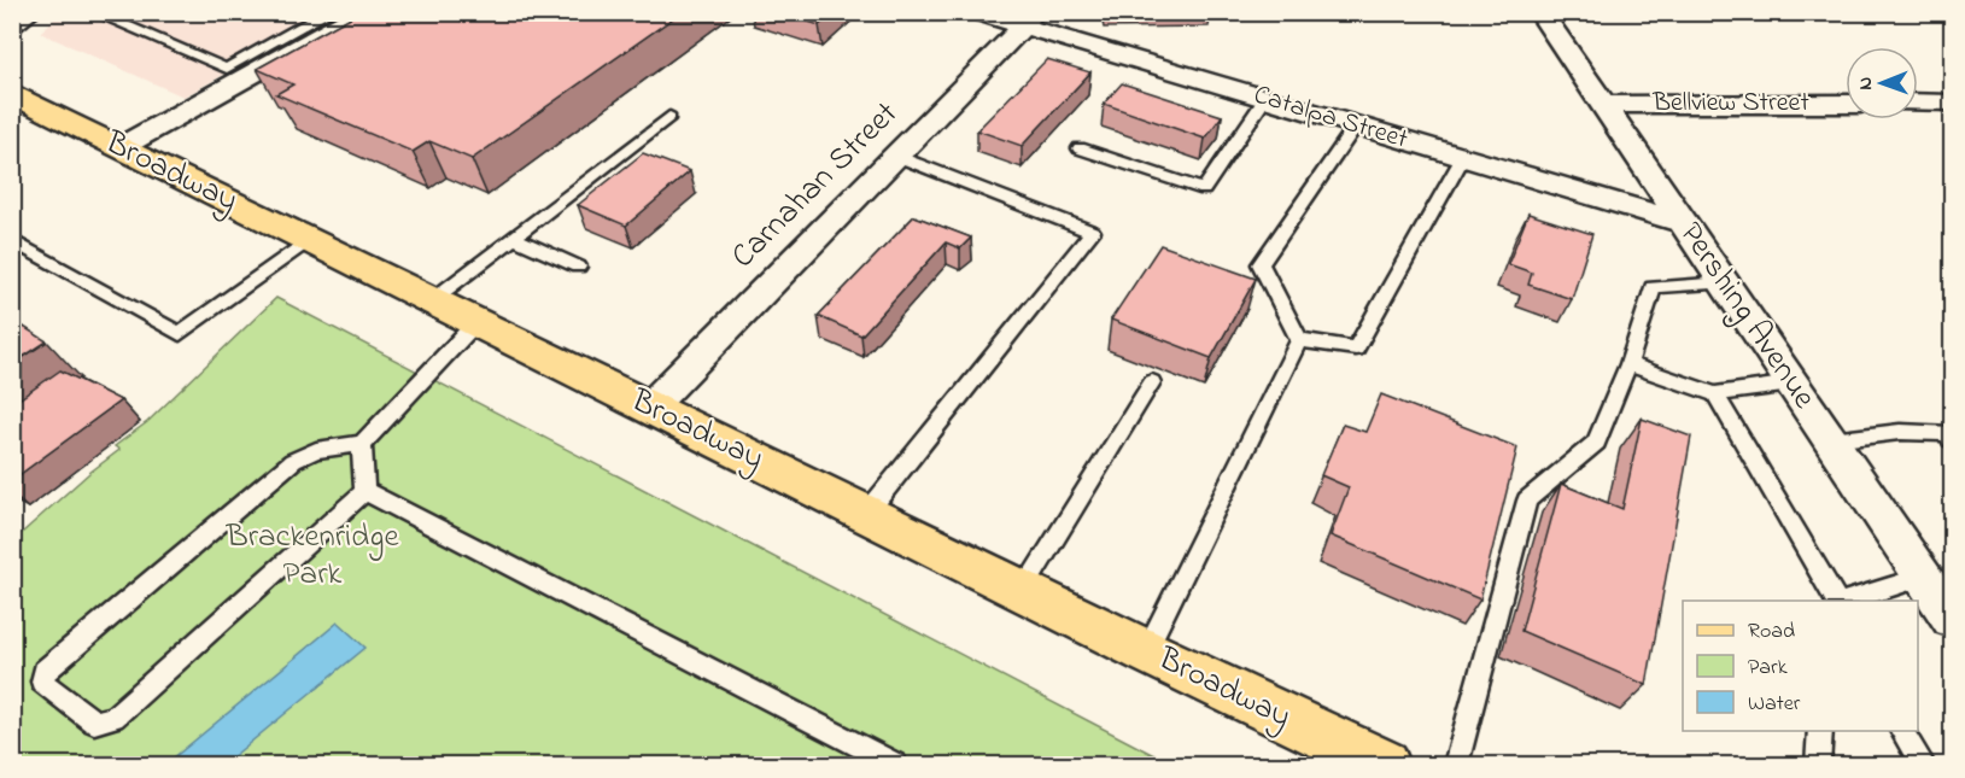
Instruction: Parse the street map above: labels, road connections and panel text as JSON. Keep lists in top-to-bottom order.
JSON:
{
  "streets": {
    "main road": ["Broadway"],
    "street": [
      "Bellview Street",
      "Catalpa Street",
      "Carnahan Street",
      "Pershing Avenue"
    ]
  },
  "crossings": [
    ["Bellview Street", "Pershing Avenue"],
    ["Catalpa Street", "Carnahan Street"],
    ["Catalpa Street", "Pershing Avenue"],
    ["Broadway", "Carnahan Street"]
  ],
  "parks": ["Brackenridge Park"],
  "legend": ["Road", "Park", "Water"],
  "north": "left"
}
